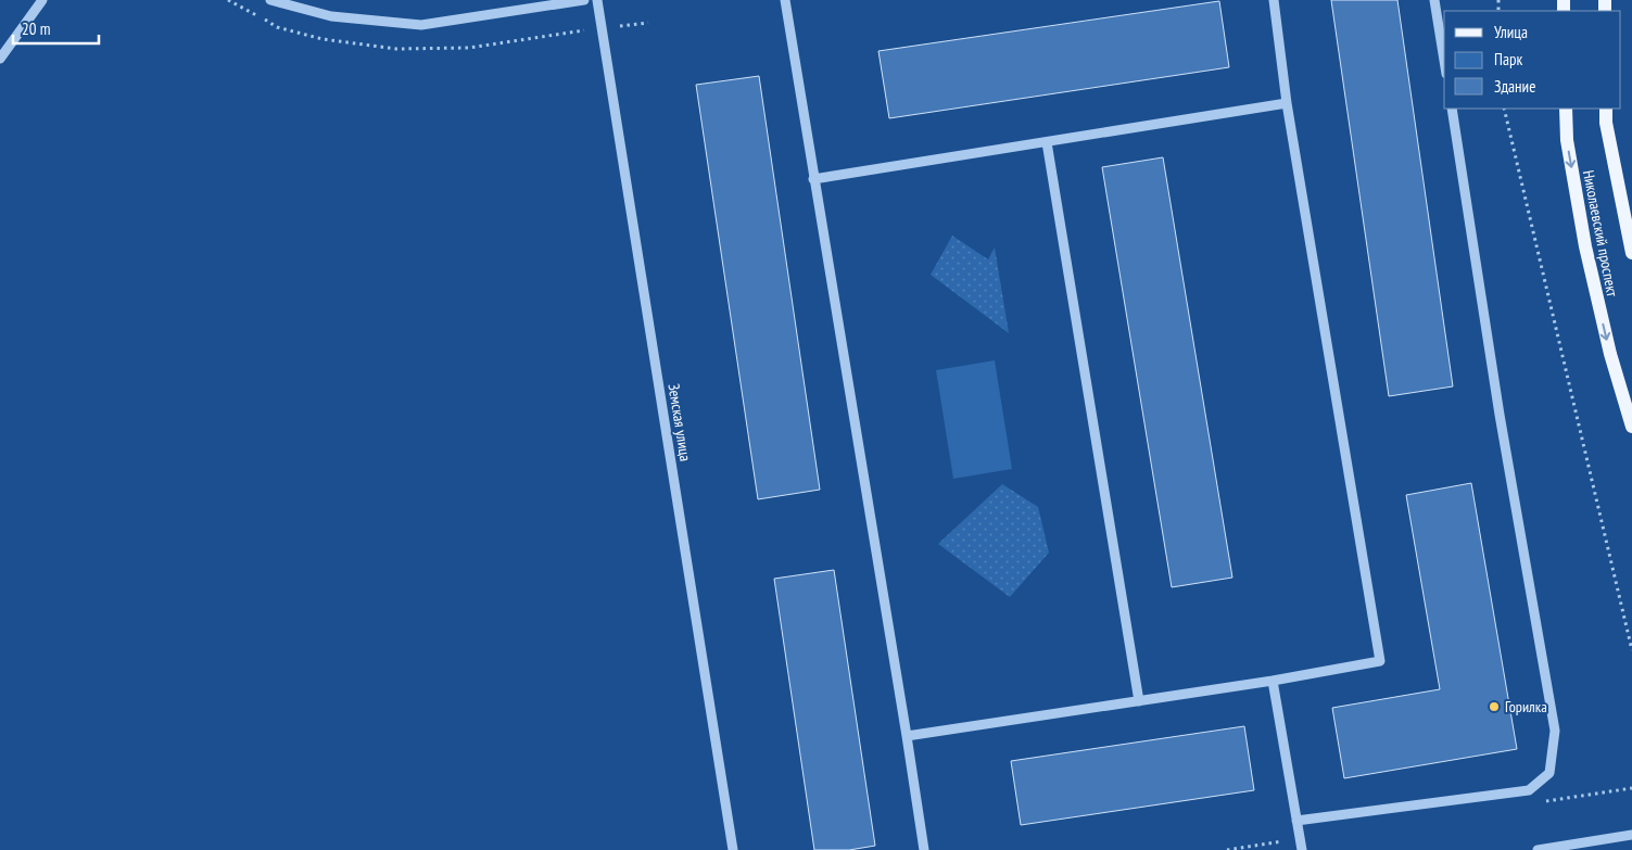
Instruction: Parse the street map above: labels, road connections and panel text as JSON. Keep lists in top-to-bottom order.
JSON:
{
  "streets": {
    "main road": ["Николаевский проспект"],
    "street": ["Земская улица"]
  },
  "places": ["Горилка"],
  "legend": ["Улица", "Парк", "Здание"],
  "scale_bar": "20 m"
}
